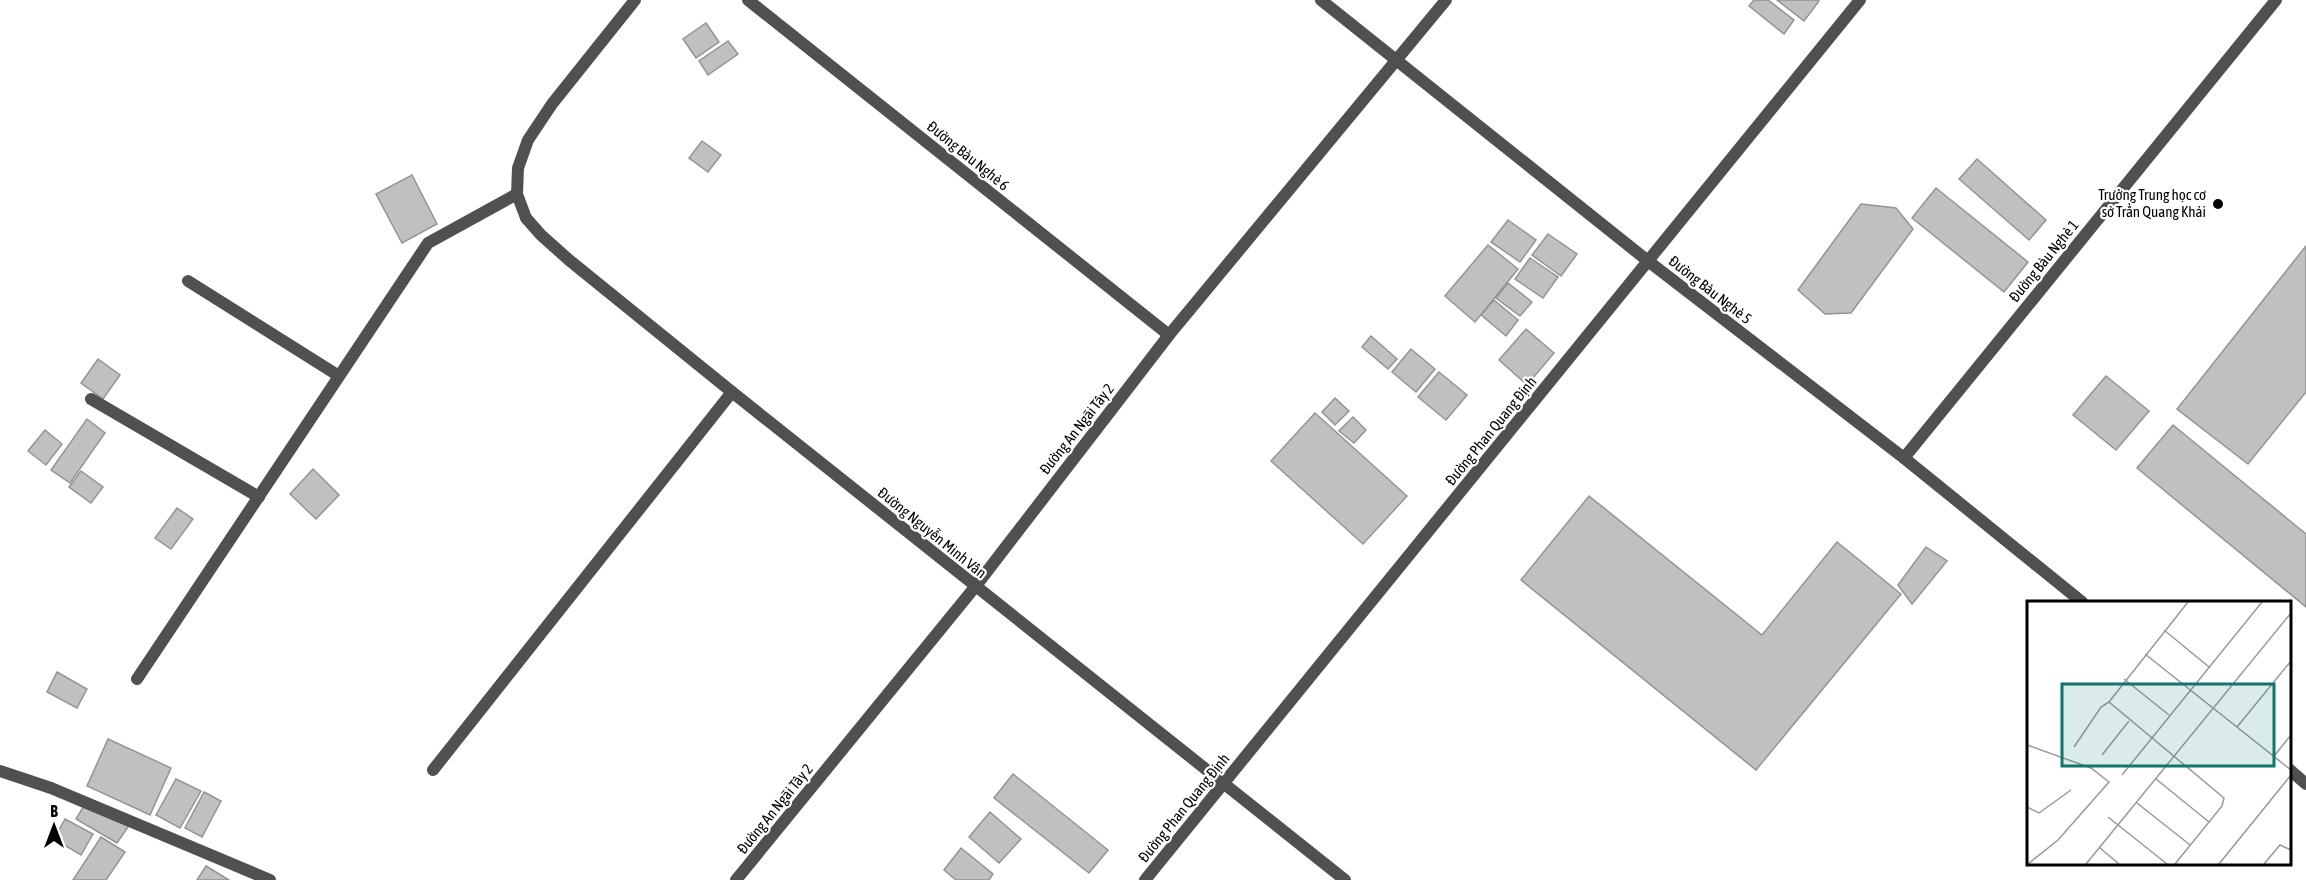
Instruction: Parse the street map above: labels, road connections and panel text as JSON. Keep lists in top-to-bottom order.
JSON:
{
  "streets": {
    "street": [
      "Đường Bàu Nghè 6",
      "Đường Bàu Nghè 1",
      "Đường Bàu Nghè 5",
      "Đường An Ngãi Tây 2",
      "Đường Phan Quang Định",
      "Đường Nguyễn Minh Vân"
    ]
  },
  "crossings": [
    ["Đường Bàu Nghè 6", "Đường An Ngãi Tây 2"],
    ["Đường Bàu Nghè 1", "Đường Bàu Nghè 5"],
    ["Đường Bàu Nghè 5", "Đường An Ngãi Tây 2"],
    ["Đường Bàu Nghè 5", "Đường Phan Quang Định"],
    ["Đường An Ngãi Tây 2", "Đường Nguyễn Minh Vân"],
    ["Đường Phan Quang Định", "Đường Nguyễn Minh Vân"]
  ],
  "places": ["Trường Trung học cơ sở Trần Quang Khải"],
  "north": "top"
}
